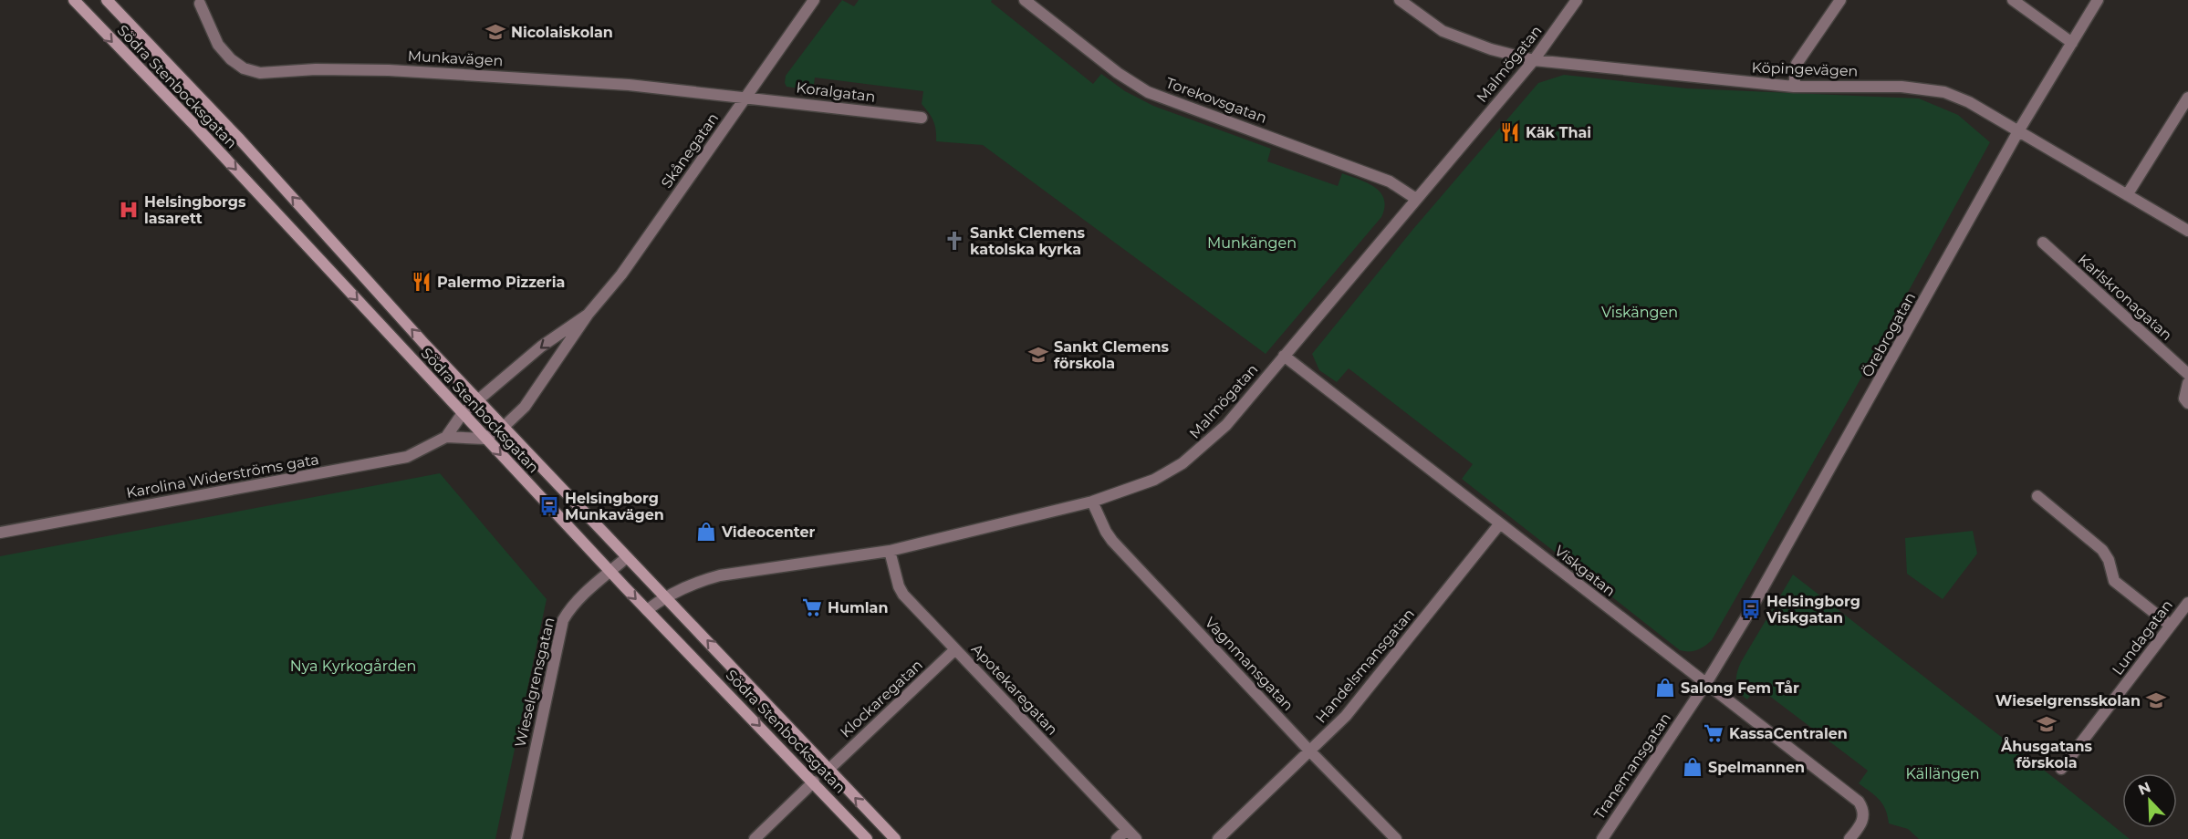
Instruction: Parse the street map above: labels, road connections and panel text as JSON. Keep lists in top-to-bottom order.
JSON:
{
  "streets": {
    "main road": ["Södra Stenbocksgatan"],
    "street": [
      "Munkavägen",
      "Malmögatan",
      "Köpingevägen",
      "Koralgatan",
      "Torekovsgatan",
      "Skånegatan",
      "Karlskronagatan",
      "Örebrogatan",
      "Karolina Widerströms gata",
      "Viskgatan",
      "Lundagatan",
      "Vagnmansgatan",
      "Handelsmansgatan",
      "Wieselgrensgatan",
      "Apotekaregatan",
      "Klockaregatan",
      "Tranemansgatan"
    ]
  },
  "crossings": [
    ["Munkavägen", "Koralgatan"],
    ["Munkavägen", "Skånegatan"],
    ["Malmögatan", "Köpingevägen"],
    ["Malmögatan", "Södra Stenbocksgatan"],
    ["Malmögatan", "Torekovsgatan"],
    ["Malmögatan", "Viskgatan"],
    ["Malmögatan", "Vagnmansgatan"],
    ["Malmögatan", "Apotekaregatan"],
    ["Köpingevägen", "Örebrogatan"],
    ["Södra Stenbocksgatan", "Skånegatan"],
    ["Södra Stenbocksgatan", "Wieselgrensgatan"],
    ["Södra Stenbocksgatan", "Klockaregatan"],
    ["Koralgatan", "Skånegatan"],
    ["Skånegatan", "Karolina Widerströms gata"],
    ["Örebrogatan", "Viskgatan"],
    ["Örebrogatan", "Tranemansgatan"],
    ["Viskgatan", "Handelsmansgatan"],
    ["Viskgatan", "Tranemansgatan"],
    ["Vagnmansgatan", "Handelsmansgatan"],
    ["Apotekaregatan", "Klockaregatan"]
  ],
  "parks": [
    "Munkängen",
    "Viskängen",
    "Nya Kyrkogården",
    "Källängen"
  ],
  "places": {
    "school or university": [
      "Nicolaiskolan",
      "Sankt Clemens förskola",
      "Wieselgrensskolan",
      "Åhusgatans förskola"
    ],
    "restaurant": ["Käk Thai", "Palermo Pizzeria"],
    "hospital": ["Helsingborgs lasarett"],
    "church": ["Sankt Clemens katolska kyrka"],
    "bus stop": ["Helsingborg Munkavägen", "Helsingborg Viskgatan"],
    "shop": ["Videocenter", "Salong Fem Tår", "Spelmannen"],
    "supermarket": ["Humlan", "KassaCentralen"]
  },
  "north": "top left"
}
